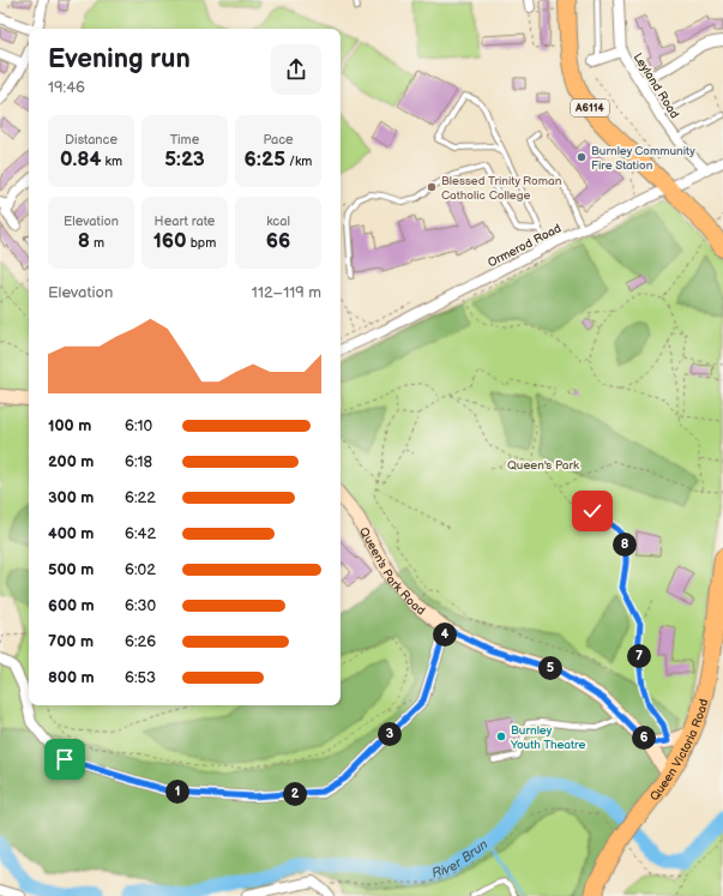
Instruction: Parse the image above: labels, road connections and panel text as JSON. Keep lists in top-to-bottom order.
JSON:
{
  "streets": {
    "highway": ["A6114", "Queen Victoria Road"],
    "street": ["Leyland Road", "Ormerod Road", "Queen's Park Road"]
  },
  "crossings": [
    ["Leyland Road", "Ormerod Road"],
    ["A6114", "Ormerod Road"],
    ["Queen's Park Road", "Queen Victoria Road"]
  ],
  "water": ["River Brun"],
  "parks": ["Queen's Park"],
  "places": ["Burnley Community Fire Station", "Blessed Trinity Roman Catholic College", "Burnley Youth Theatre"],
  "page": {
    "heading": ["Evening run", "19:46"],
    "stats": [
      ["Distance", "0.84 km"],
      ["Time", "5:23"],
      ["Pace", "6:25 /km"],
      ["Elevation", "8 m"],
      ["Heart rate", "160 bpm"],
      ["kcal", "66"]
    ],
    "chart": ["Elevation", "112–119 m"],
    "list": [
      {
        "name": "100 m",
        "note": "6:10"
      },
      {
        "name": "200 m",
        "note": "6:18"
      },
      {
        "name": "300 m",
        "note": "6:22"
      },
      {
        "name": "400 m",
        "note": "6:42"
      },
      {
        "name": "500 m",
        "note": "6:02"
      },
      {
        "name": "600 m",
        "note": "6:30"
      },
      {
        "name": "700 m",
        "note": "6:26"
      },
      {
        "name": "800 m",
        "note": "6:53"
      }
    ],
    "pins": [
      "8",
      "4",
      "7",
      "5",
      "3",
      "6",
      "1",
      "2"
    ]
  }
}
